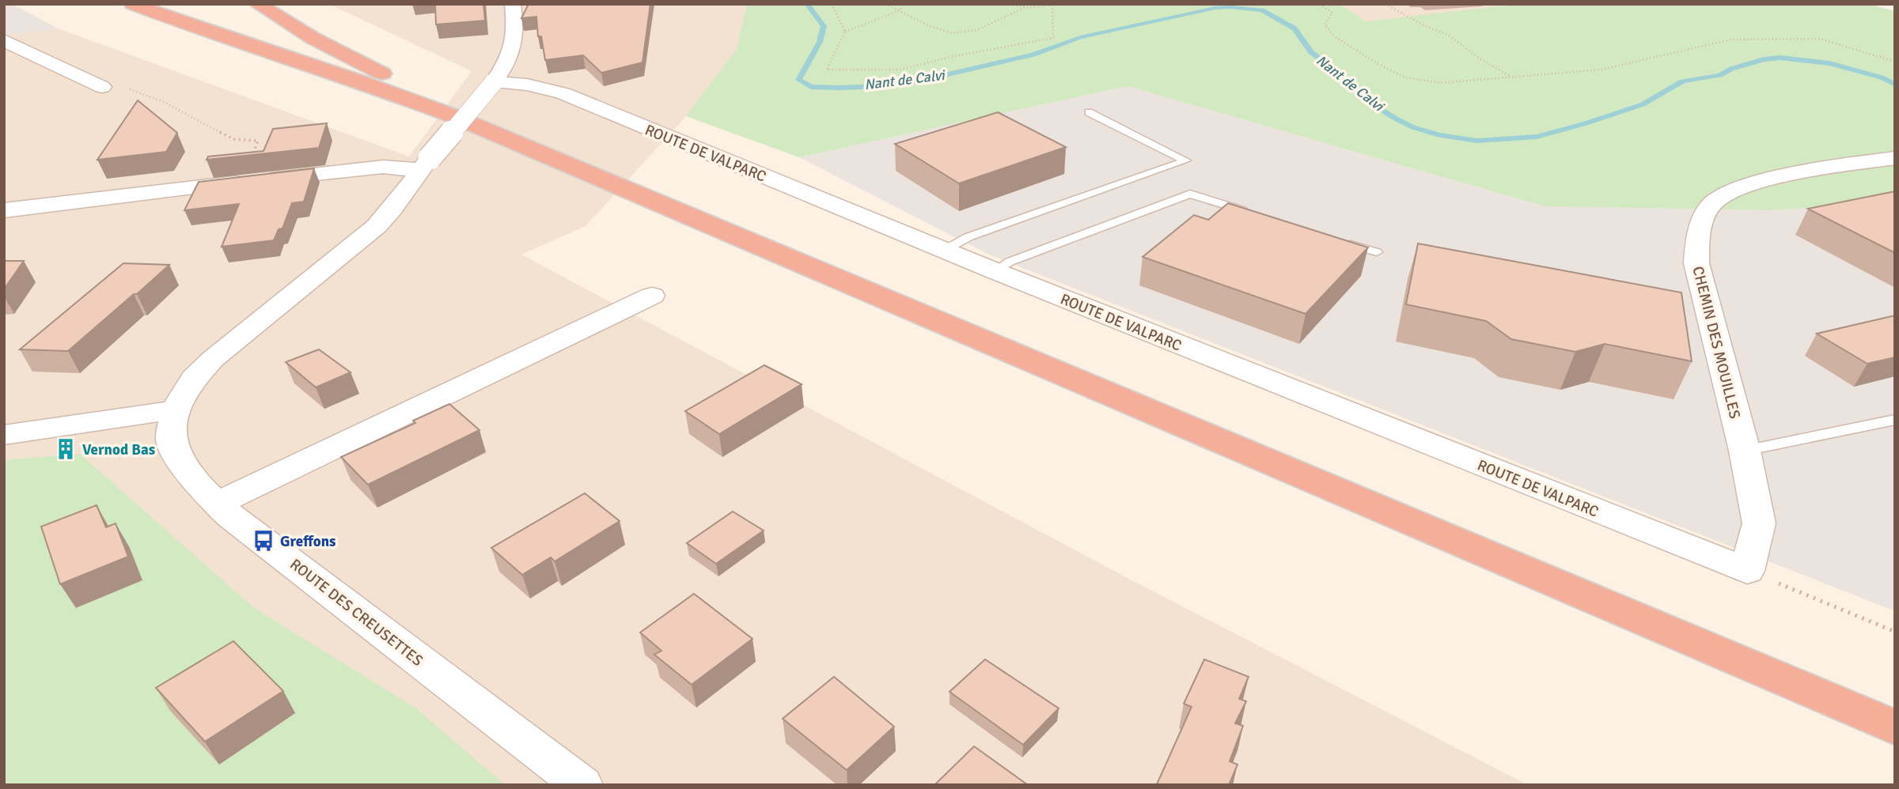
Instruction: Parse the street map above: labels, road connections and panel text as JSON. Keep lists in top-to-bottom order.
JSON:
{
  "streets": {
    "street": ["ROUTE DE VALPARC", "CHEMIN DES MOUILLES", "ROUTE DES CREUSETTES"]
  },
  "crossings": [
    ["ROUTE DE VALPARC", "CHEMIN DES MOUILLES"],
    ["ROUTE DE VALPARC", "ROUTE DES CREUSETTES"]
  ],
  "water": ["Nant de Calvi"],
  "places": {
    "building": ["Vernod Bas"],
    "bus stop": ["Greffons"]
  }
}
